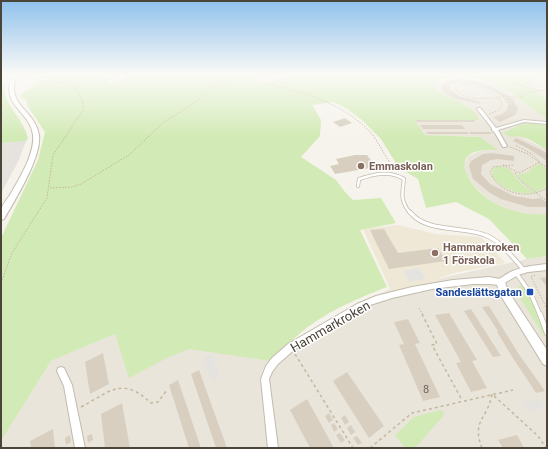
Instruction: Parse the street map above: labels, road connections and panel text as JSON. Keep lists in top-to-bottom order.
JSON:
{
  "streets": {
    "street": ["Hammarkroken"]
  },
  "places": {
    "other": ["Emmaskolan", "Hammarkroken 1 Förskola"],
    "transit": ["Sandeslättsgatan"]
  },
  "house_numbers": ["8"]
}
